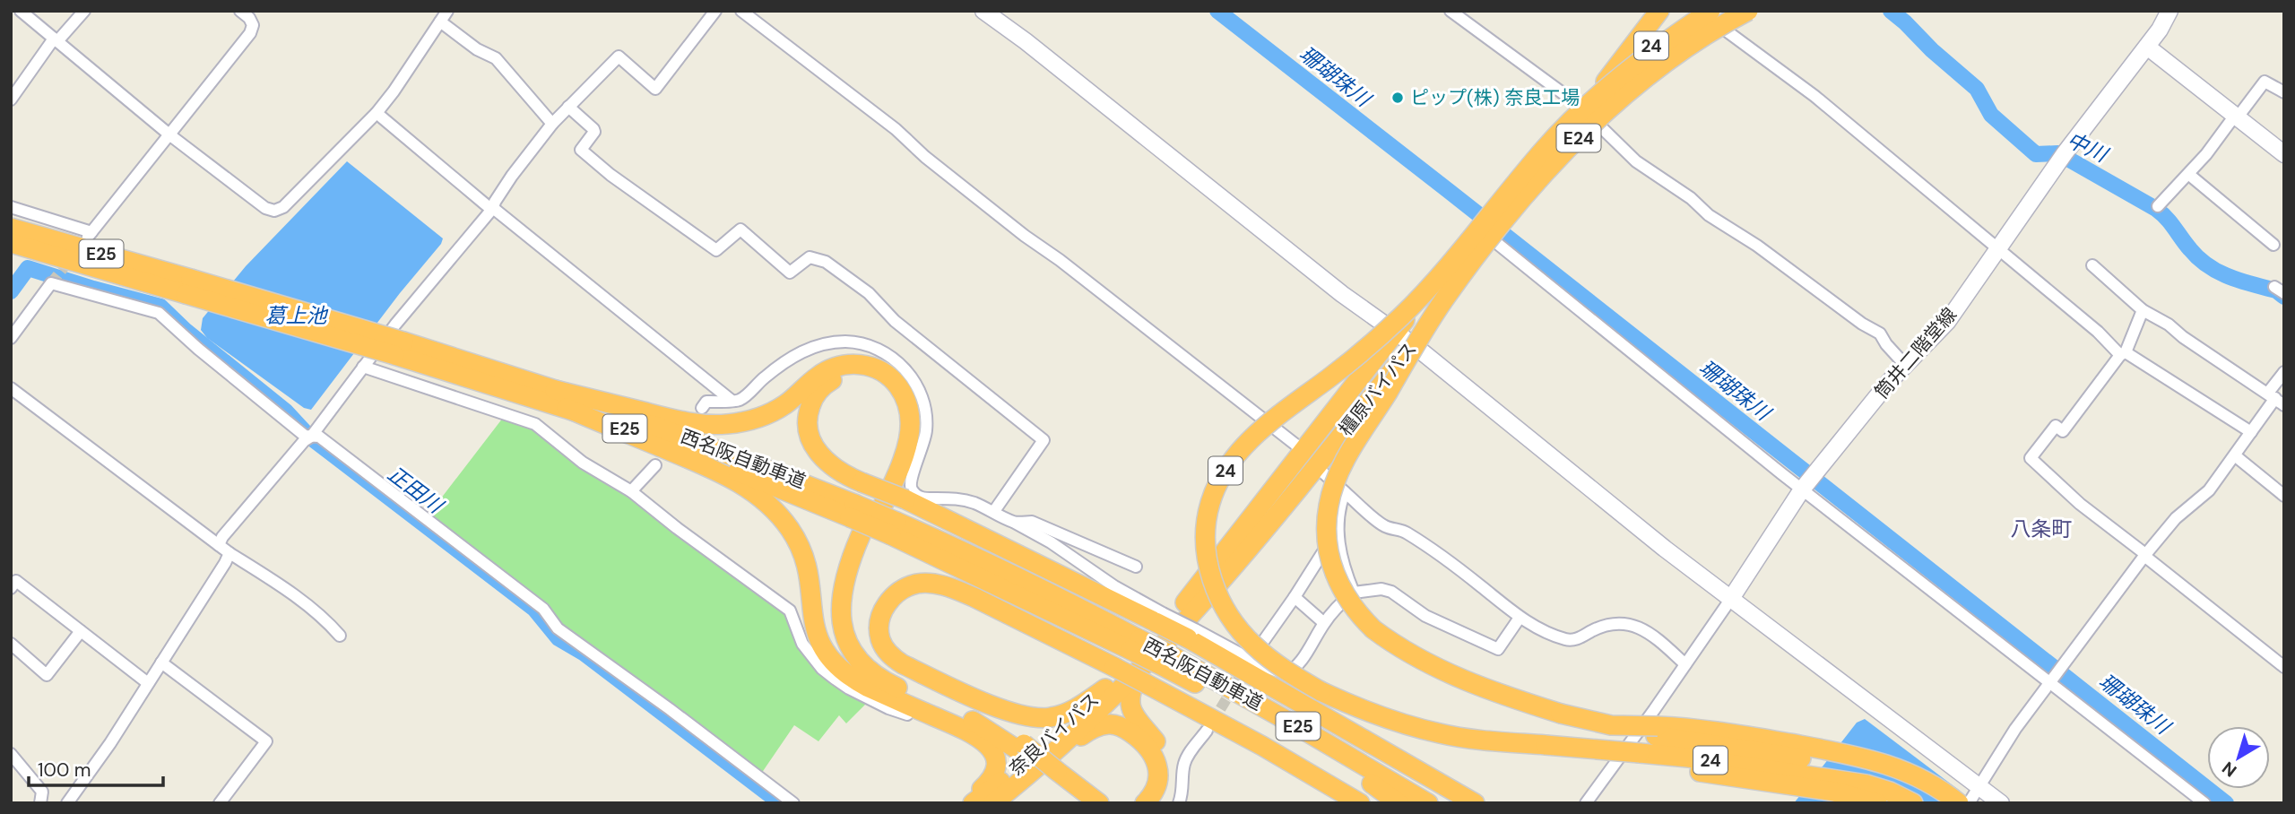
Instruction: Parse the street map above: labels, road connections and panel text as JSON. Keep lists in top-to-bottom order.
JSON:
{
  "streets": {
    "highway": [
      "24",
      "E24",
      "E25",
      "橿原バイパス",
      "西名阪自動車道",
      "奈良バイパス"
    ],
    "main road": ["筒井二階堂線"]
  },
  "crossings": [
    ["24", "E24"],
    ["24", "橿原バイパス"],
    ["E24", "橿原バイパス"],
    ["橿原バイパス", "西名阪自動車道"],
    ["橿原バイパス", "奈良バイパス"]
  ],
  "districts": ["八条町"],
  "water": [
    "珊瑚珠川",
    "中川",
    "葛上池",
    "正田川"
  ],
  "places": ["ピップ(株) 奈良工場"],
  "scale_bar": "100 m",
  "north": "bottom left"
}
